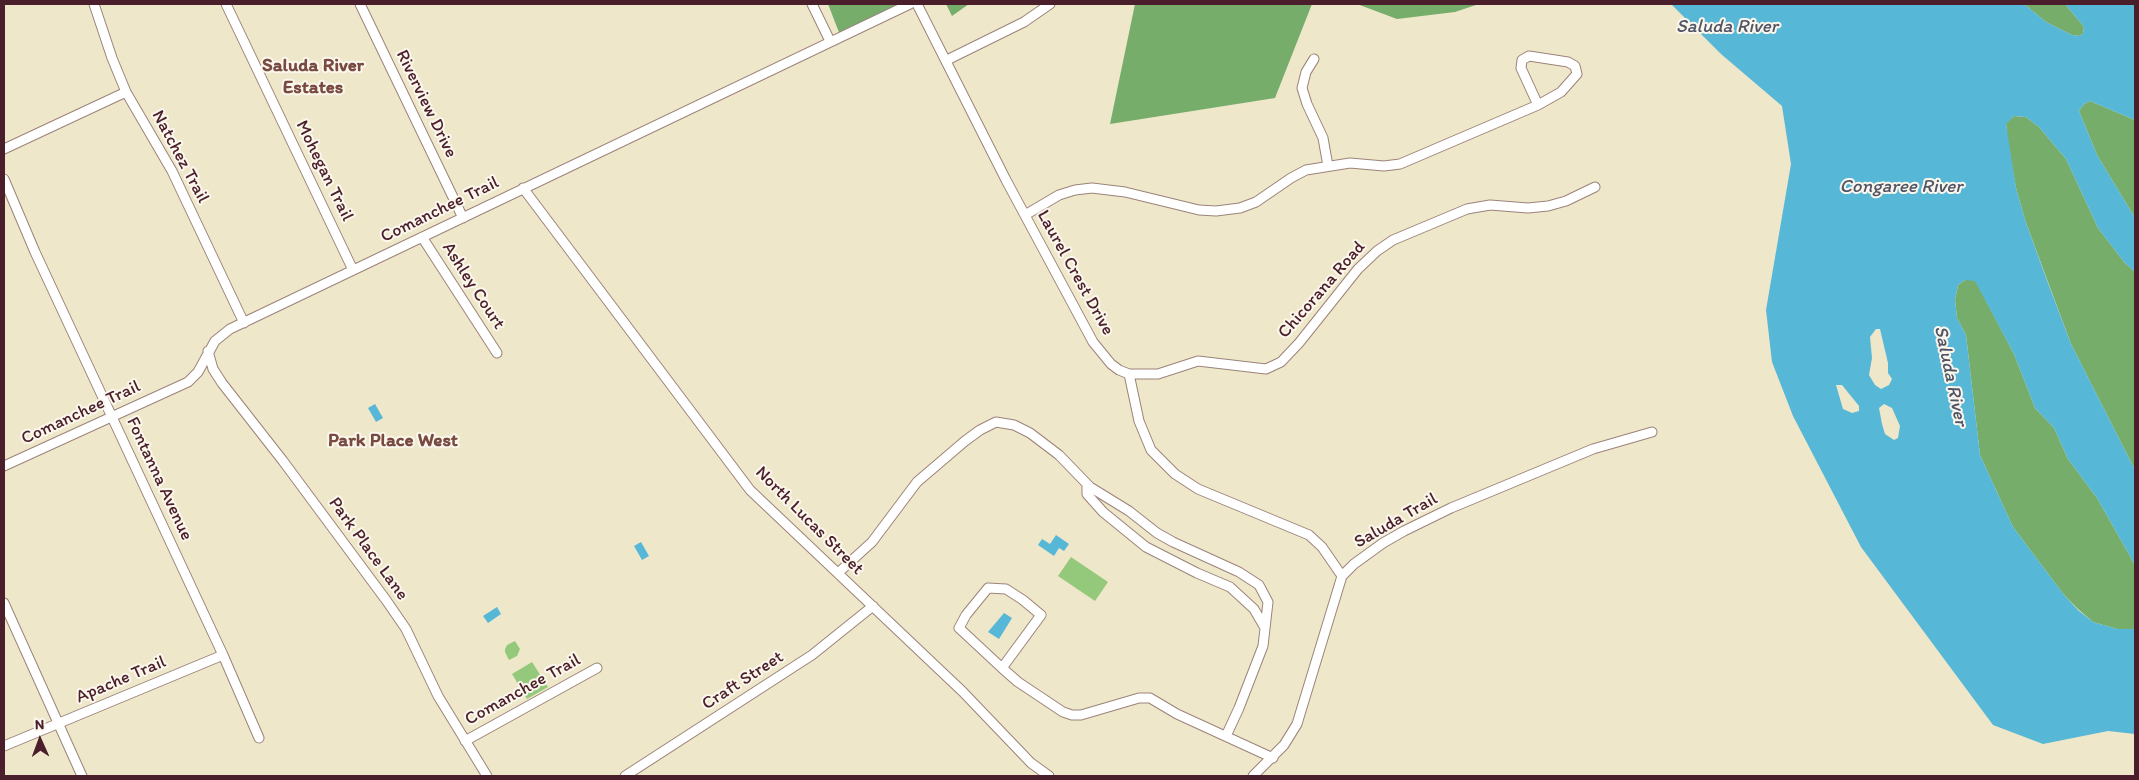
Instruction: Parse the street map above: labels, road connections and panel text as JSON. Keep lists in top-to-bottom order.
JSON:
{
  "streets": {
    "street": [
      "Riverview Drive",
      "Natchez Trail",
      "Mohegan Trail",
      "Comanchee Trail",
      "Laurel Crest Drive",
      "Ashley Court",
      "Chicorana Road",
      "Fontanna Avenue",
      "North Lucas Street",
      "Saluda Trail",
      "Park Place Lane",
      "Apache Trail",
      "Craft Street"
    ]
  },
  "crossings": [
    ["Riverview Drive", "Comanchee Trail"],
    ["Natchez Trail", "Comanchee Trail"],
    ["Mohegan Trail", "Comanchee Trail"],
    ["Comanchee Trail", "Ashley Court"],
    ["Comanchee Trail", "Fontanna Avenue"],
    ["Comanchee Trail", "North Lucas Street"],
    ["Comanchee Trail", "Park Place Lane"],
    ["Laurel Crest Drive", "Chicorana Road"],
    ["Fontanna Avenue", "Apache Trail"],
    ["North Lucas Street", "Craft Street"]
  ],
  "districts": ["Saluda River Estates", "Park Place West"],
  "water": ["Saluda River", "Congaree River"],
  "north": "top"
}
